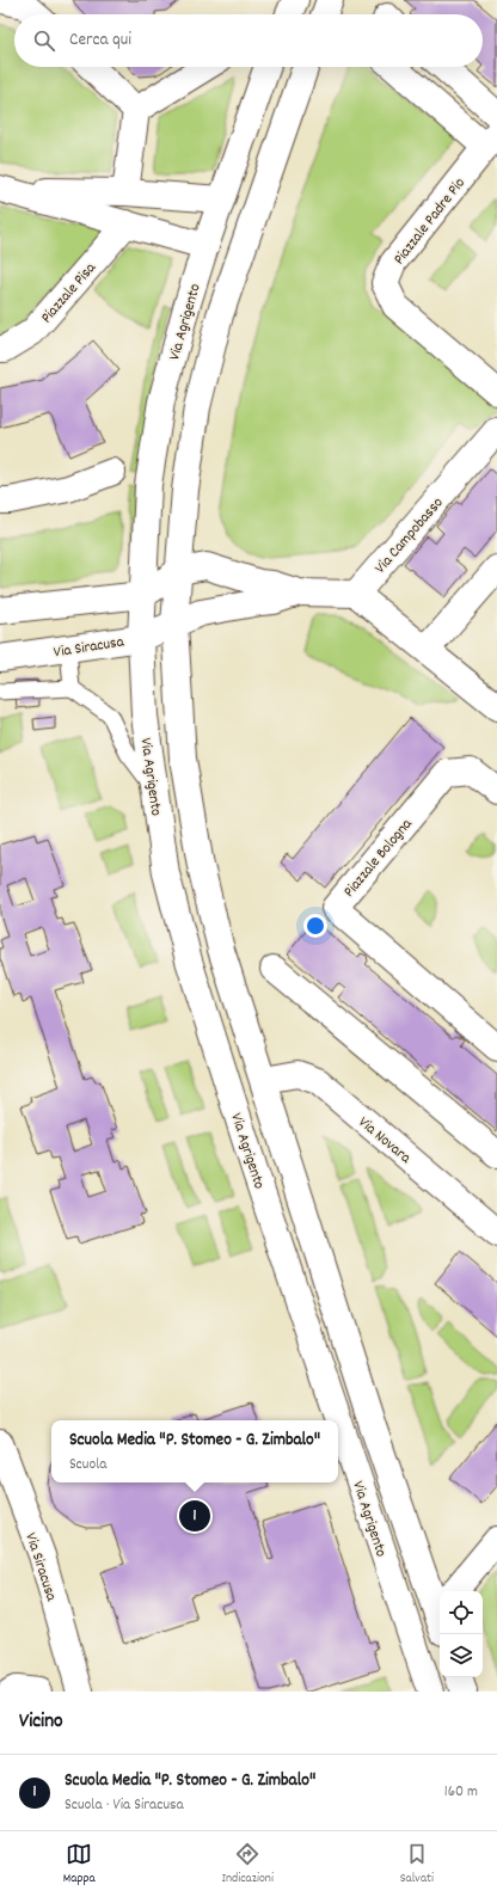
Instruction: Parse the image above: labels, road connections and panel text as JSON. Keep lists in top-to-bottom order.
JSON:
{
  "streets": {
    "street": [
      "Piazzale Padre Pio",
      "Piazzale Pisa",
      "Via Agrigento",
      "Via Campobasso",
      "Via Siracusa",
      "Piazzale Bologna",
      "Via Novara"
    ]
  },
  "crossings": [
    ["Via Agrigento", "Via Siracusa"],
    ["Via Agrigento", "Via Novara"]
  ],
  "page": {
    "search": "Cerca qui",
    "popup": ["Scuola Media \"P. Stomeo - G. Zimbalo\"", "Scuola"],
    "pins": "1",
    "heading": "Vicino",
    "list": [
      {
        "mark": "1",
        "name": "Scuola Media \"P. Stomeo - G. Zimbalo\"",
        "note": "Scuola · Via Siracusa",
        "value": "160 m"
      }
    ],
    "nav": ["Mappa", "Indicazioni", "Salvati"]
  }
}
